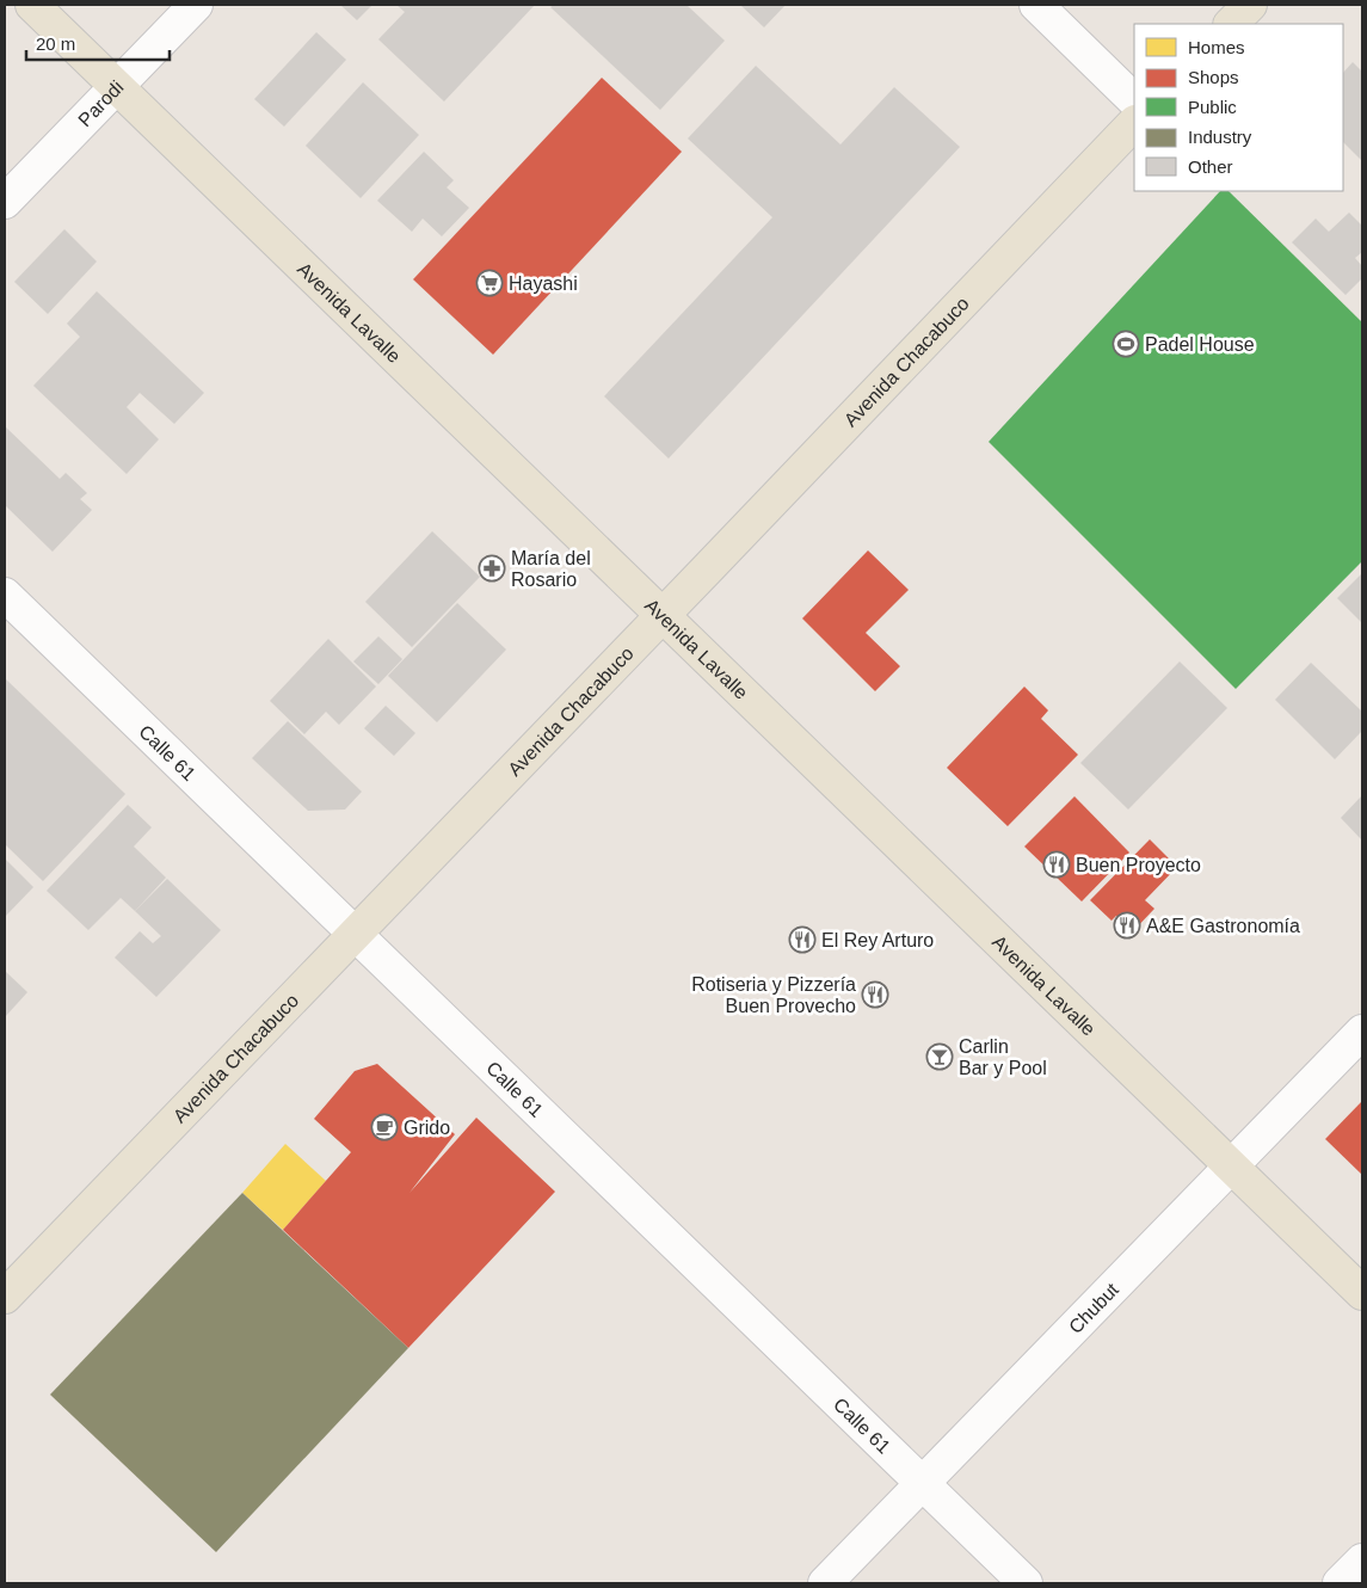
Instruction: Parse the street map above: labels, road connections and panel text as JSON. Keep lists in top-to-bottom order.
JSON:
{
  "streets": {
    "main road": ["Avenida Lavalle", "Avenida Chacabuco"],
    "street": ["Parodi", "Calle 61", "Chubut"]
  },
  "crossings": [
    ["Parodi", "Avenida Lavalle"],
    ["Avenida Lavalle", "Avenida Chacabuco"],
    ["Avenida Lavalle", "Chubut"],
    ["Avenida Chacabuco", "Calle 61"],
    ["Calle 61", "Chubut"]
  ],
  "places": {
    "supermarket": ["Hayashi"],
    "sports": ["Padel House"],
    "pharmacy": ["María del Rosario"],
    "restaurant": [
      "Buen Proyecto",
      "A&E Gastronomía",
      "El Rey Arturo",
      "Rotiseria y Pizzería Buen Provecho"
    ],
    "bar": ["Carlin Bar y Pool"],
    "cafe": ["Grido"]
  },
  "legend": [
    "Homes",
    "Shops",
    "Public",
    "Industry",
    "Other"
  ],
  "scale_bar": "20 m"
}
